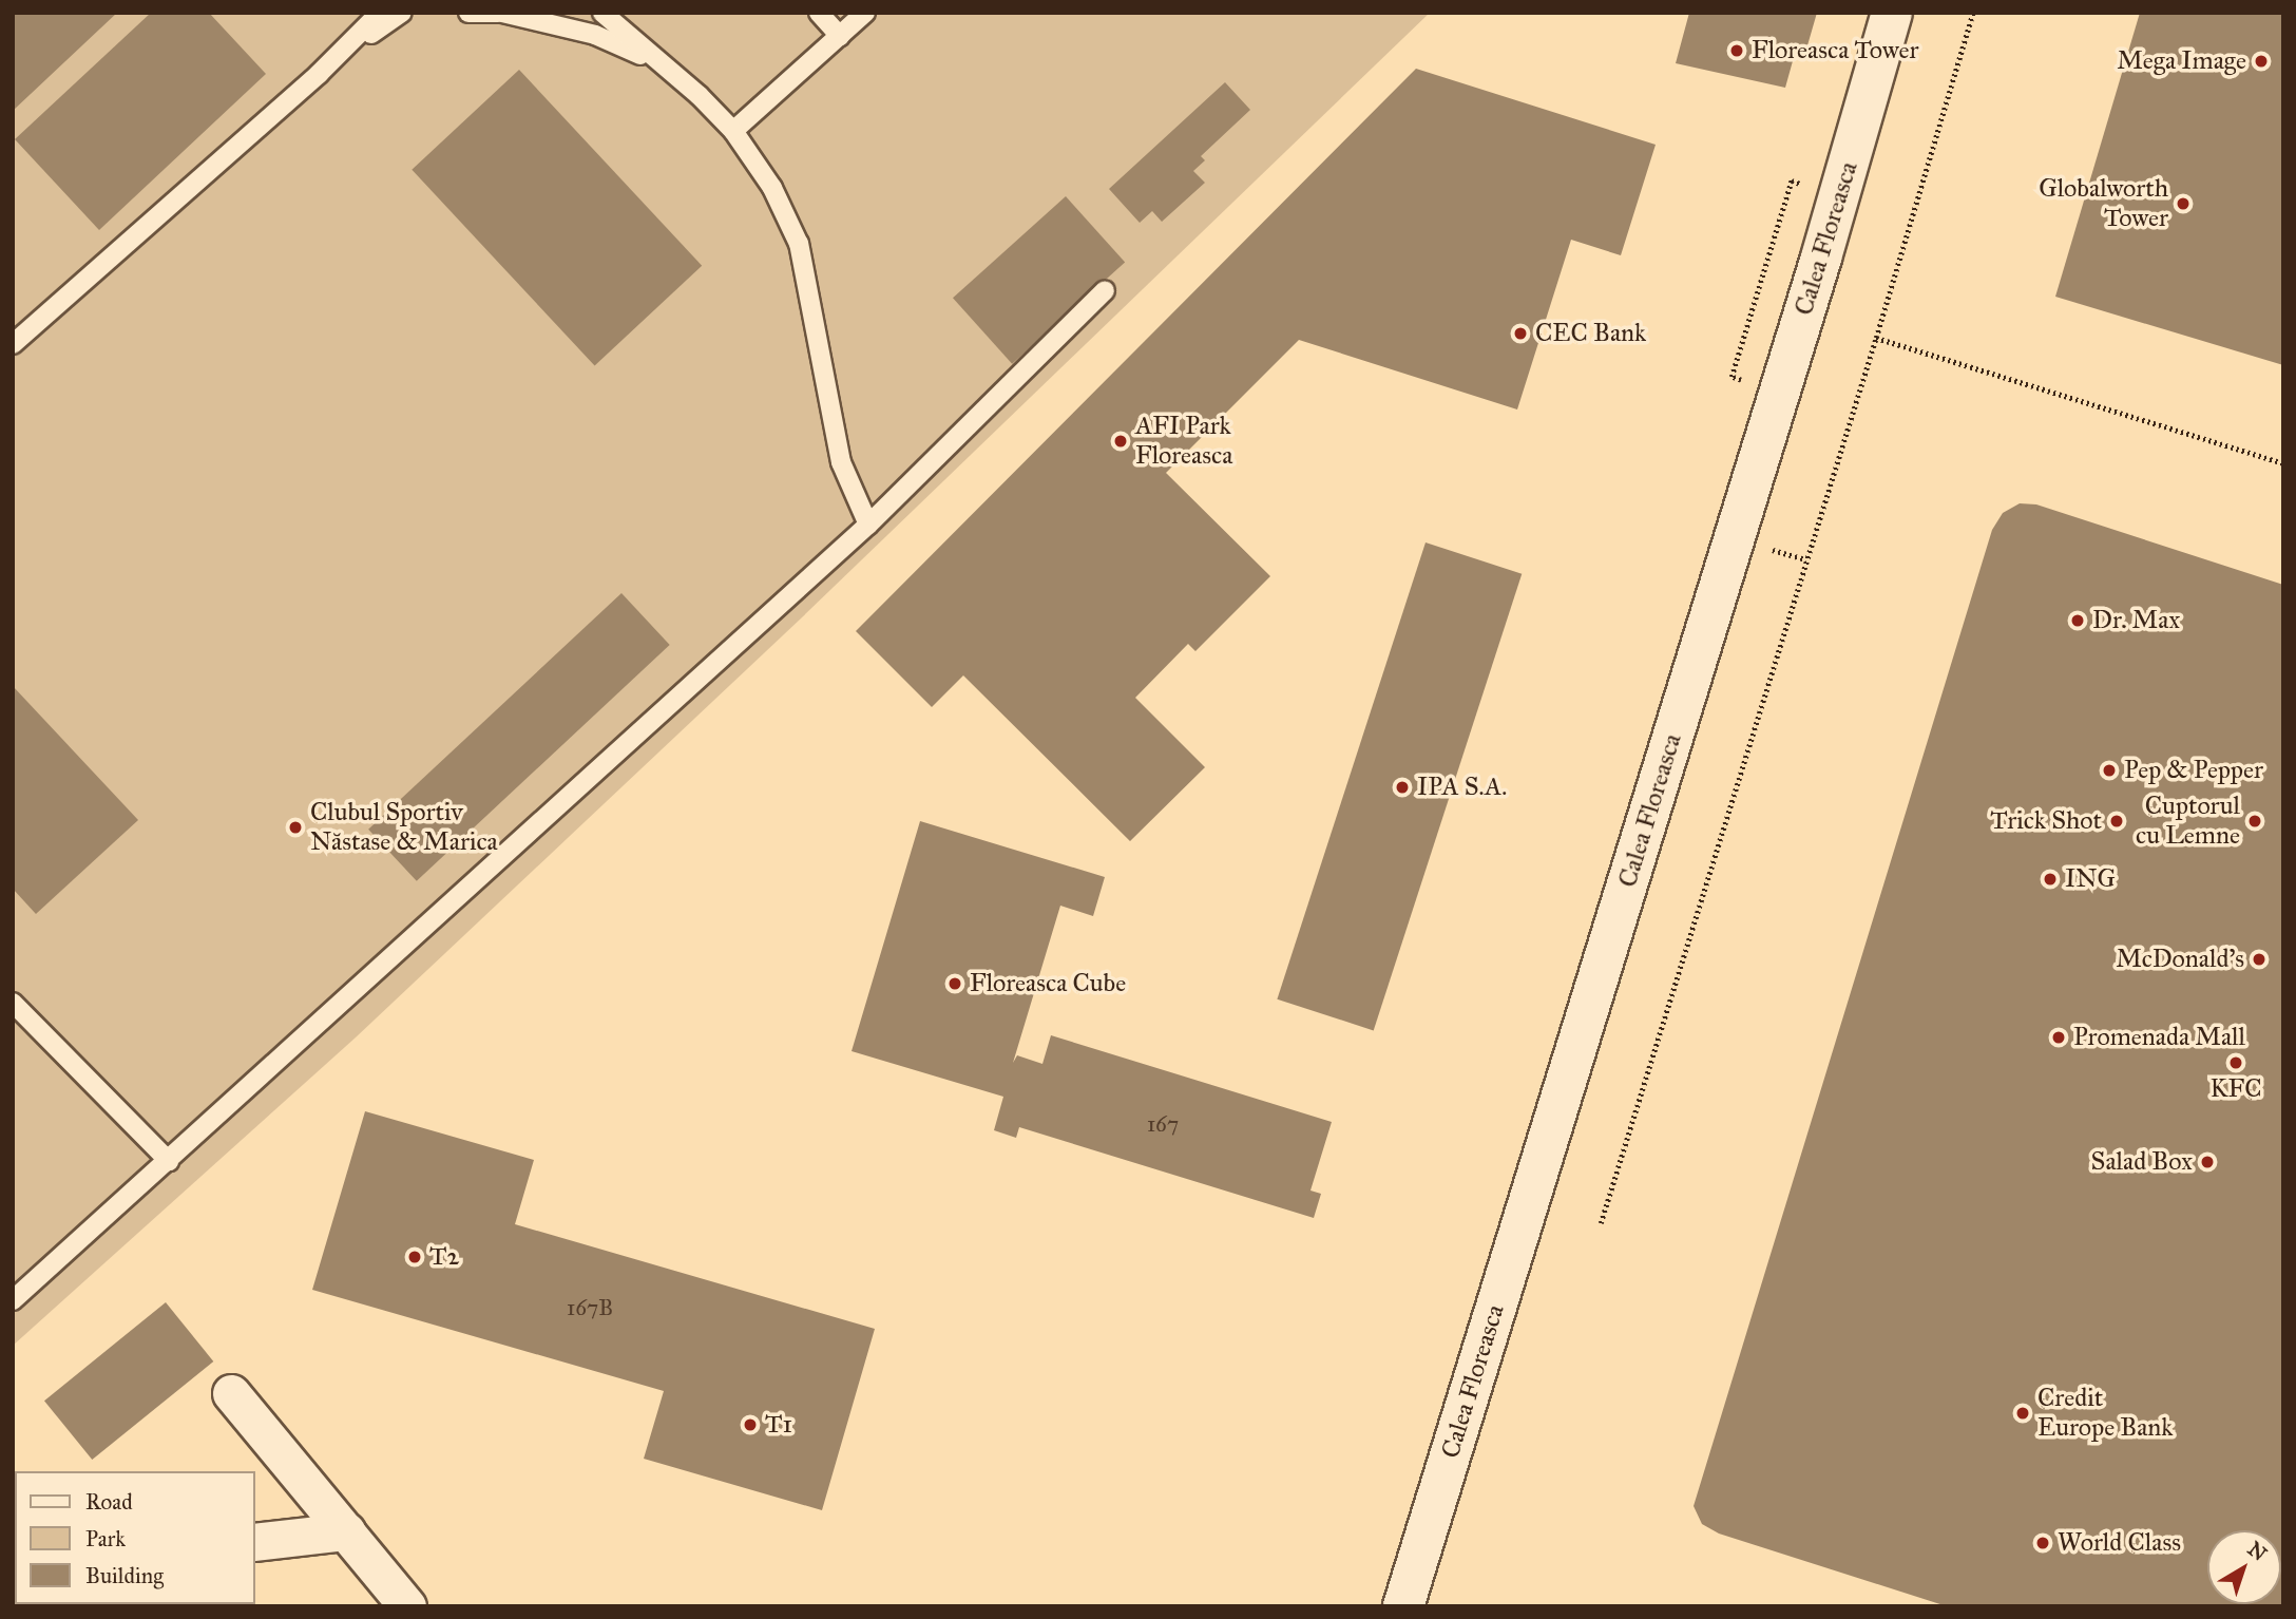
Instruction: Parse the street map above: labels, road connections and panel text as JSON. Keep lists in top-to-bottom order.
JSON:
{
  "streets": {
    "main road": ["Calea Floreasca"]
  },
  "places": [
    "Floreasca Tower",
    "Mega Image",
    "Globalworth Tower",
    "CEC Bank",
    "AFI Park Floreasca",
    "Dr. Max",
    "Pep & Pepper",
    "IPA S.A.",
    "Trick Shot",
    "Cuptorul cu Lemne",
    "Clubul Sportiv Năstase & Marica",
    "ING",
    "McDonald's",
    "Floreasca Cube",
    "Promenada Mall",
    "KFC",
    "Salad Box",
    "T2",
    "Credit Europe Bank",
    "T1",
    "World Class"
  ],
  "house_numbers": ["167", "167B"],
  "legend": ["Road", "Park", "Building"],
  "north": "top right"
}
